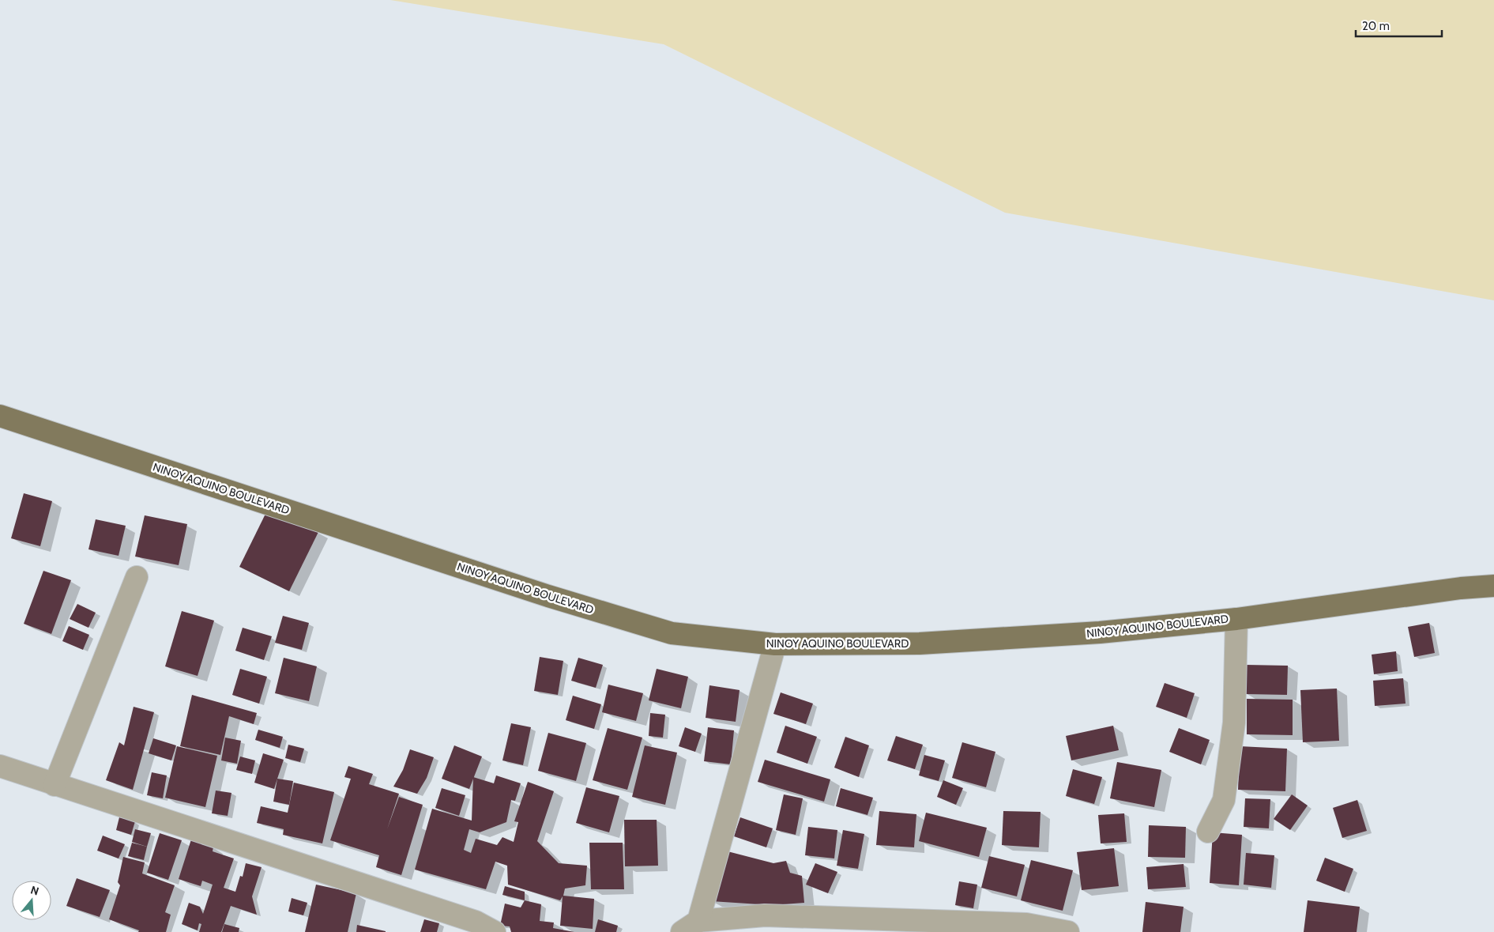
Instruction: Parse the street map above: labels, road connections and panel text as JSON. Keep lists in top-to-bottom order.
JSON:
{
  "streets": {
    "main road": ["NINOY AQUINO BOULEVARD"]
  },
  "scale_bar": "20 m",
  "north": "top"
}
